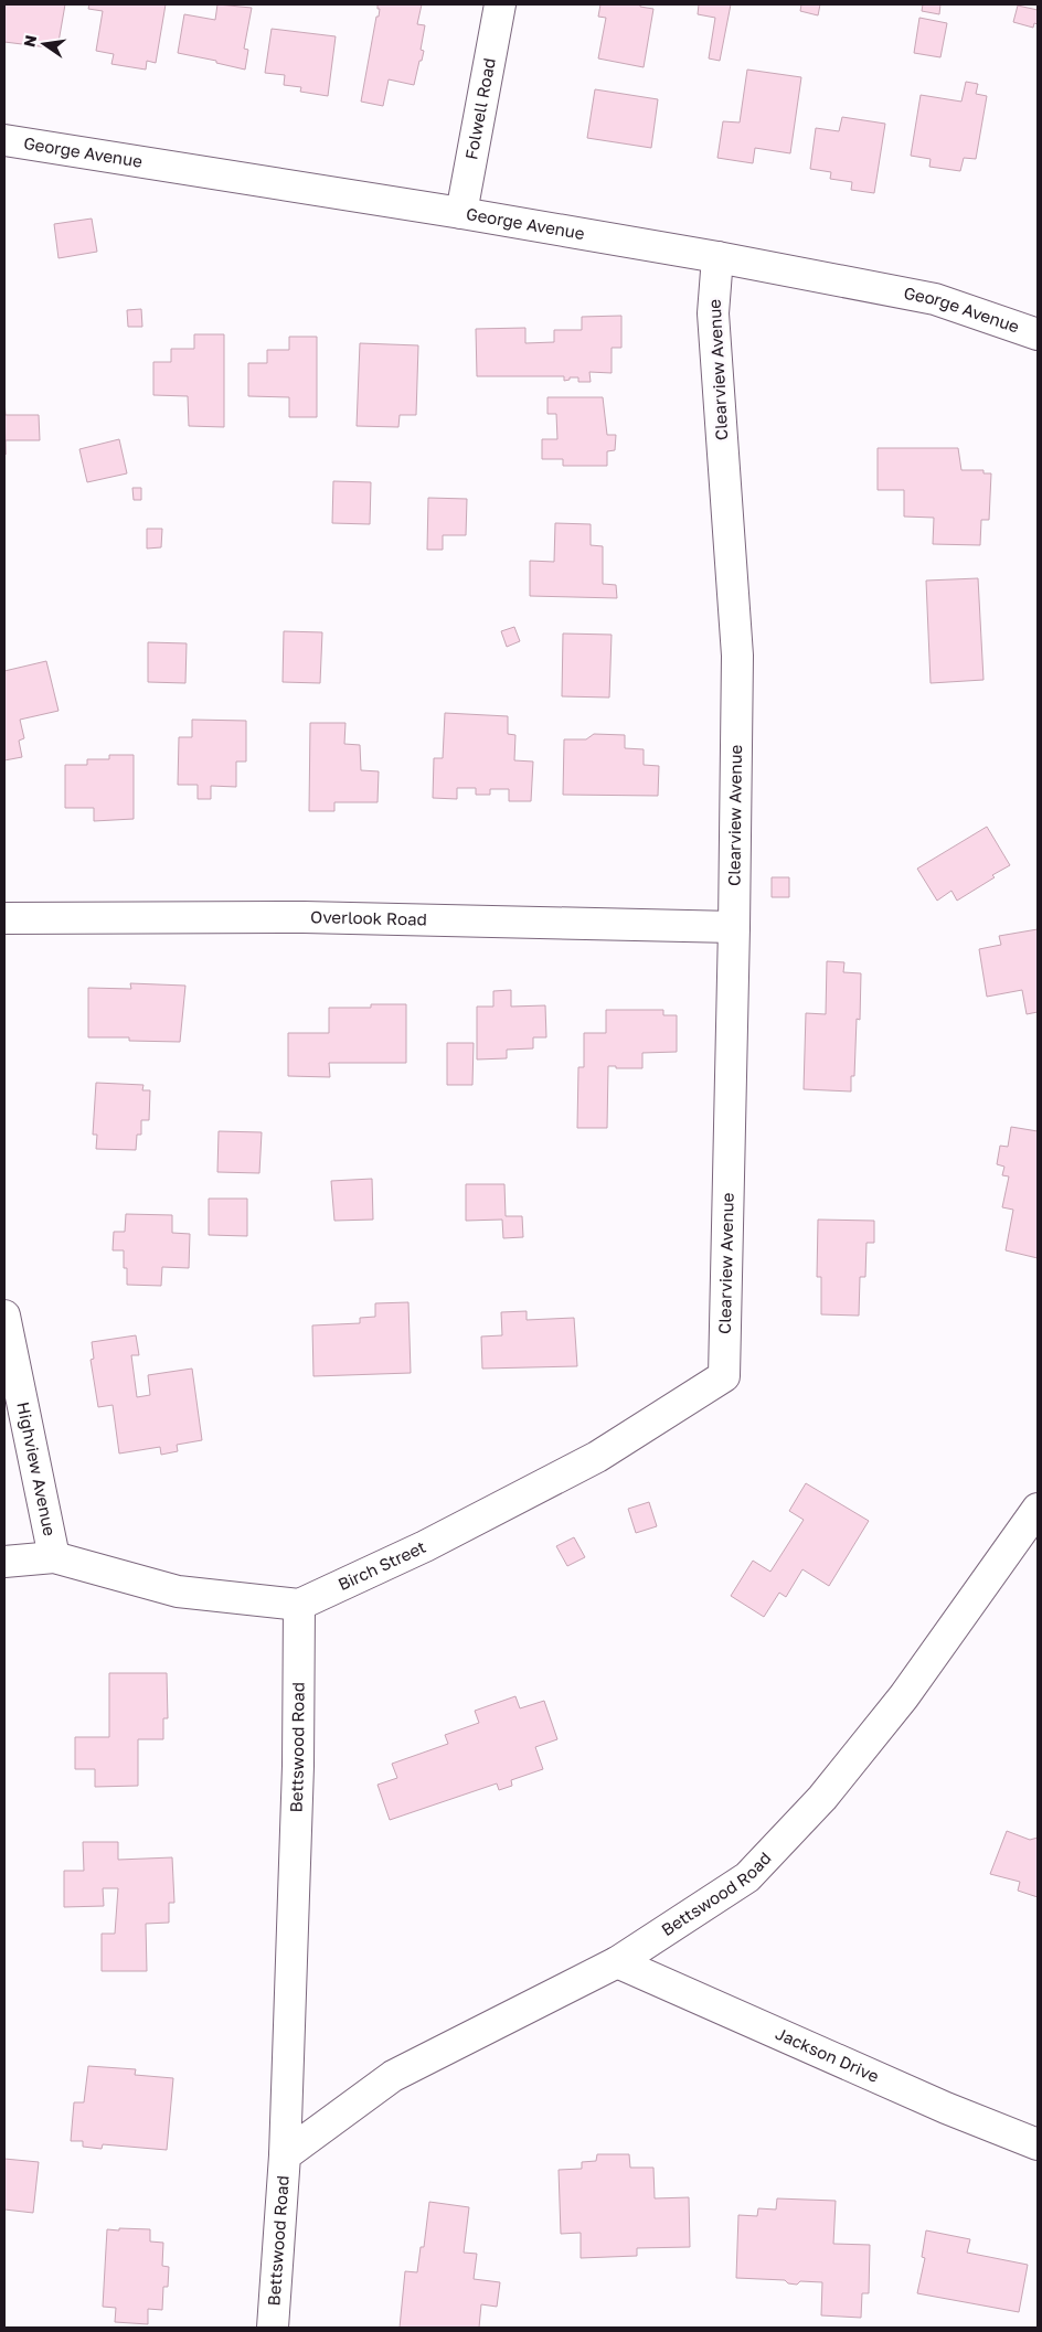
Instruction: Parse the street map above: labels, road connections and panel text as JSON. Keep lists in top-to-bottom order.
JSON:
{
  "streets": {
    "street": [
      "Folwell Road",
      "George Avenue",
      "Clearview Avenue",
      "Overlook Road",
      "Highview Avenue",
      "Birch Street",
      "Bettswood Road",
      "Jackson Drive"
    ]
  },
  "crossings": [
    ["Folwell Road", "George Avenue"],
    ["George Avenue", "Clearview Avenue"],
    ["Clearview Avenue", "Overlook Road"],
    ["Clearview Avenue", "Birch Street"],
    ["Birch Street", "Bettswood Road"],
    ["Bettswood Road", "Jackson Drive"]
  ],
  "north": "left"
}
